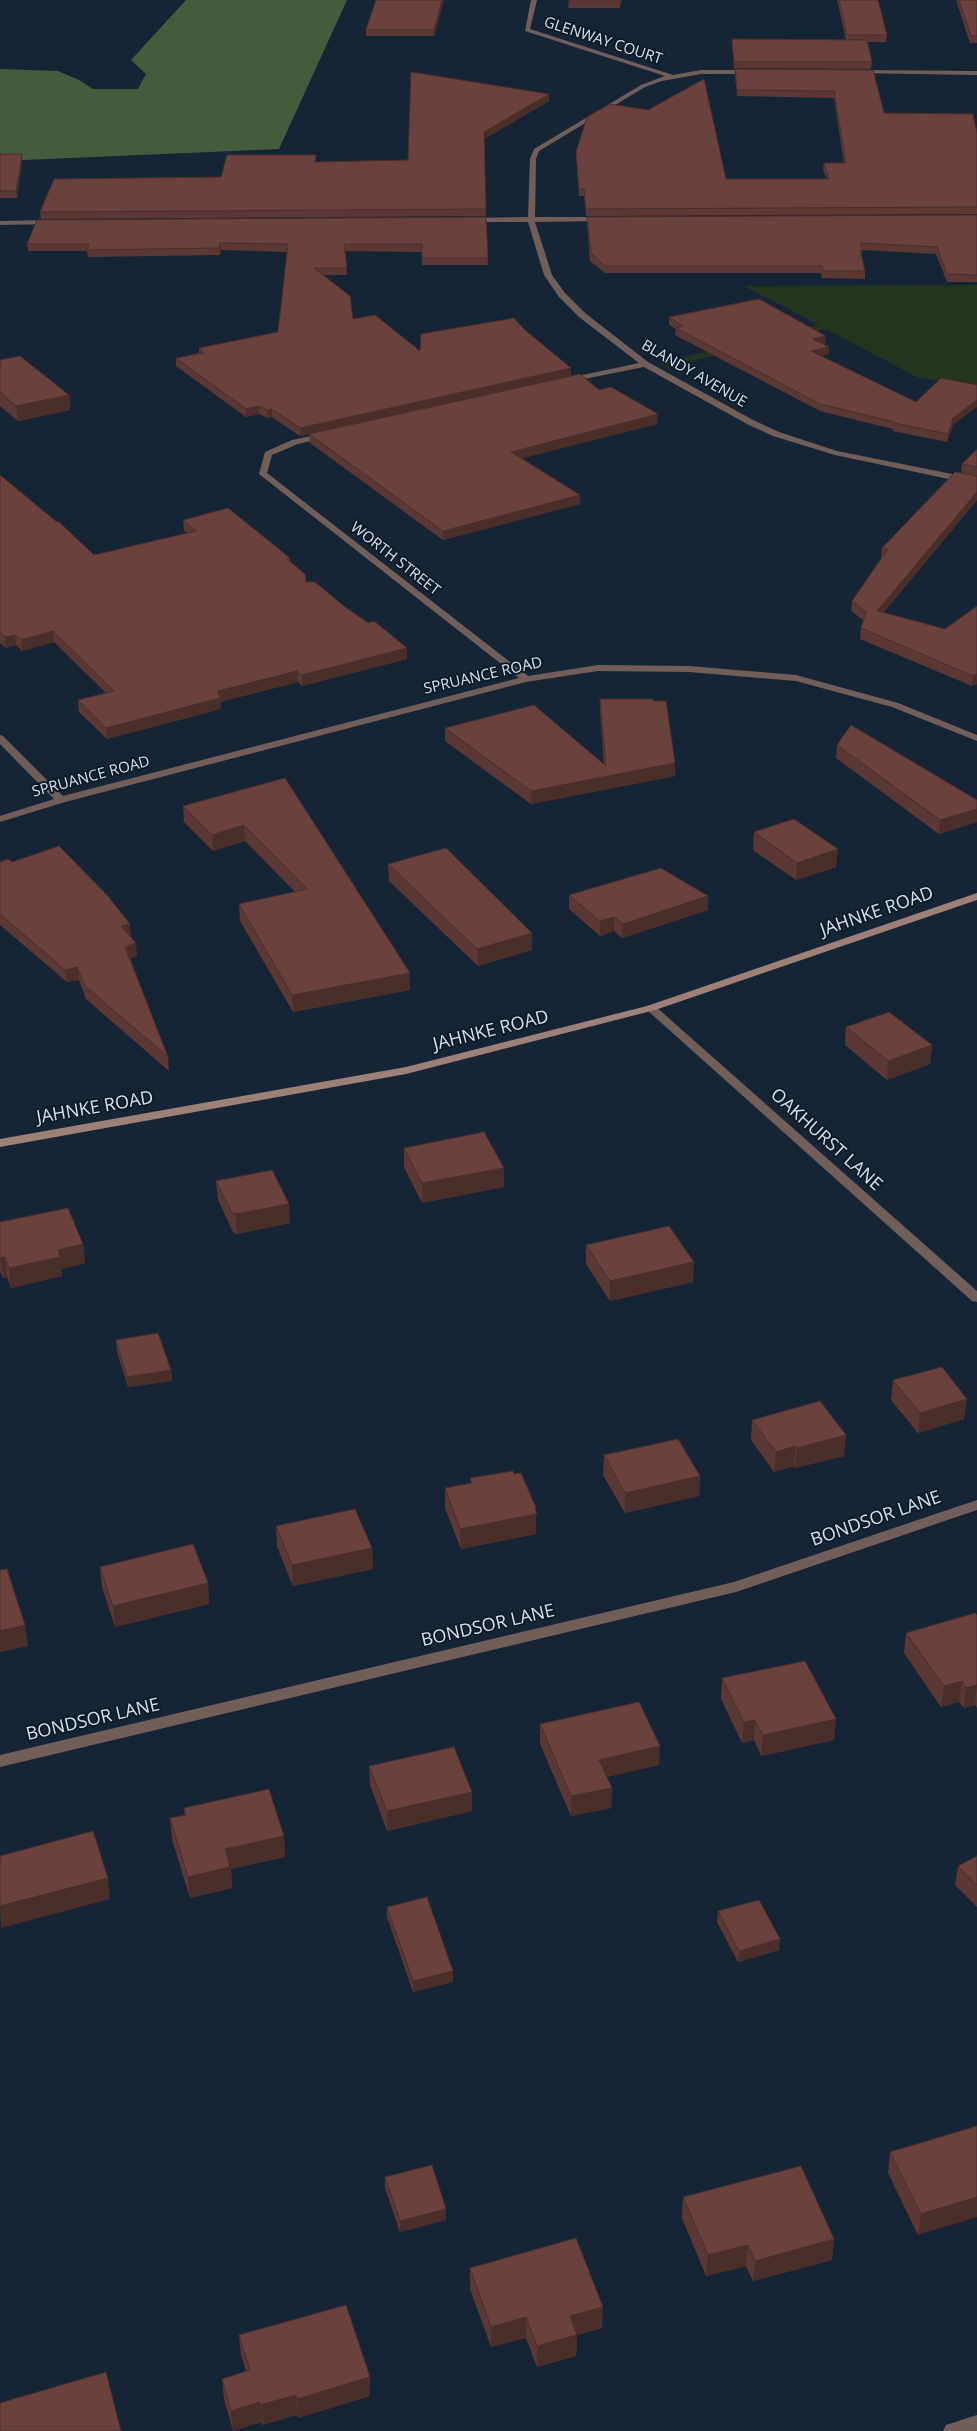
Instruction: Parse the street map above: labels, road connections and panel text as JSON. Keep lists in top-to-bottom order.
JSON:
{
  "streets": {
    "main road": ["JAHNKE ROAD"],
    "street": [
      "GLENWAY COURT",
      "BLANDY AVENUE",
      "WORTH STREET",
      "SPRUANCE ROAD",
      "OAKHURST LANE",
      "BONDSOR LANE"
    ]
  },
  "crossings": [
    ["GLENWAY COURT", "BLANDY AVENUE"],
    ["WORTH STREET", "SPRUANCE ROAD"],
    ["JAHNKE ROAD", "OAKHURST LANE"]
  ]
}
